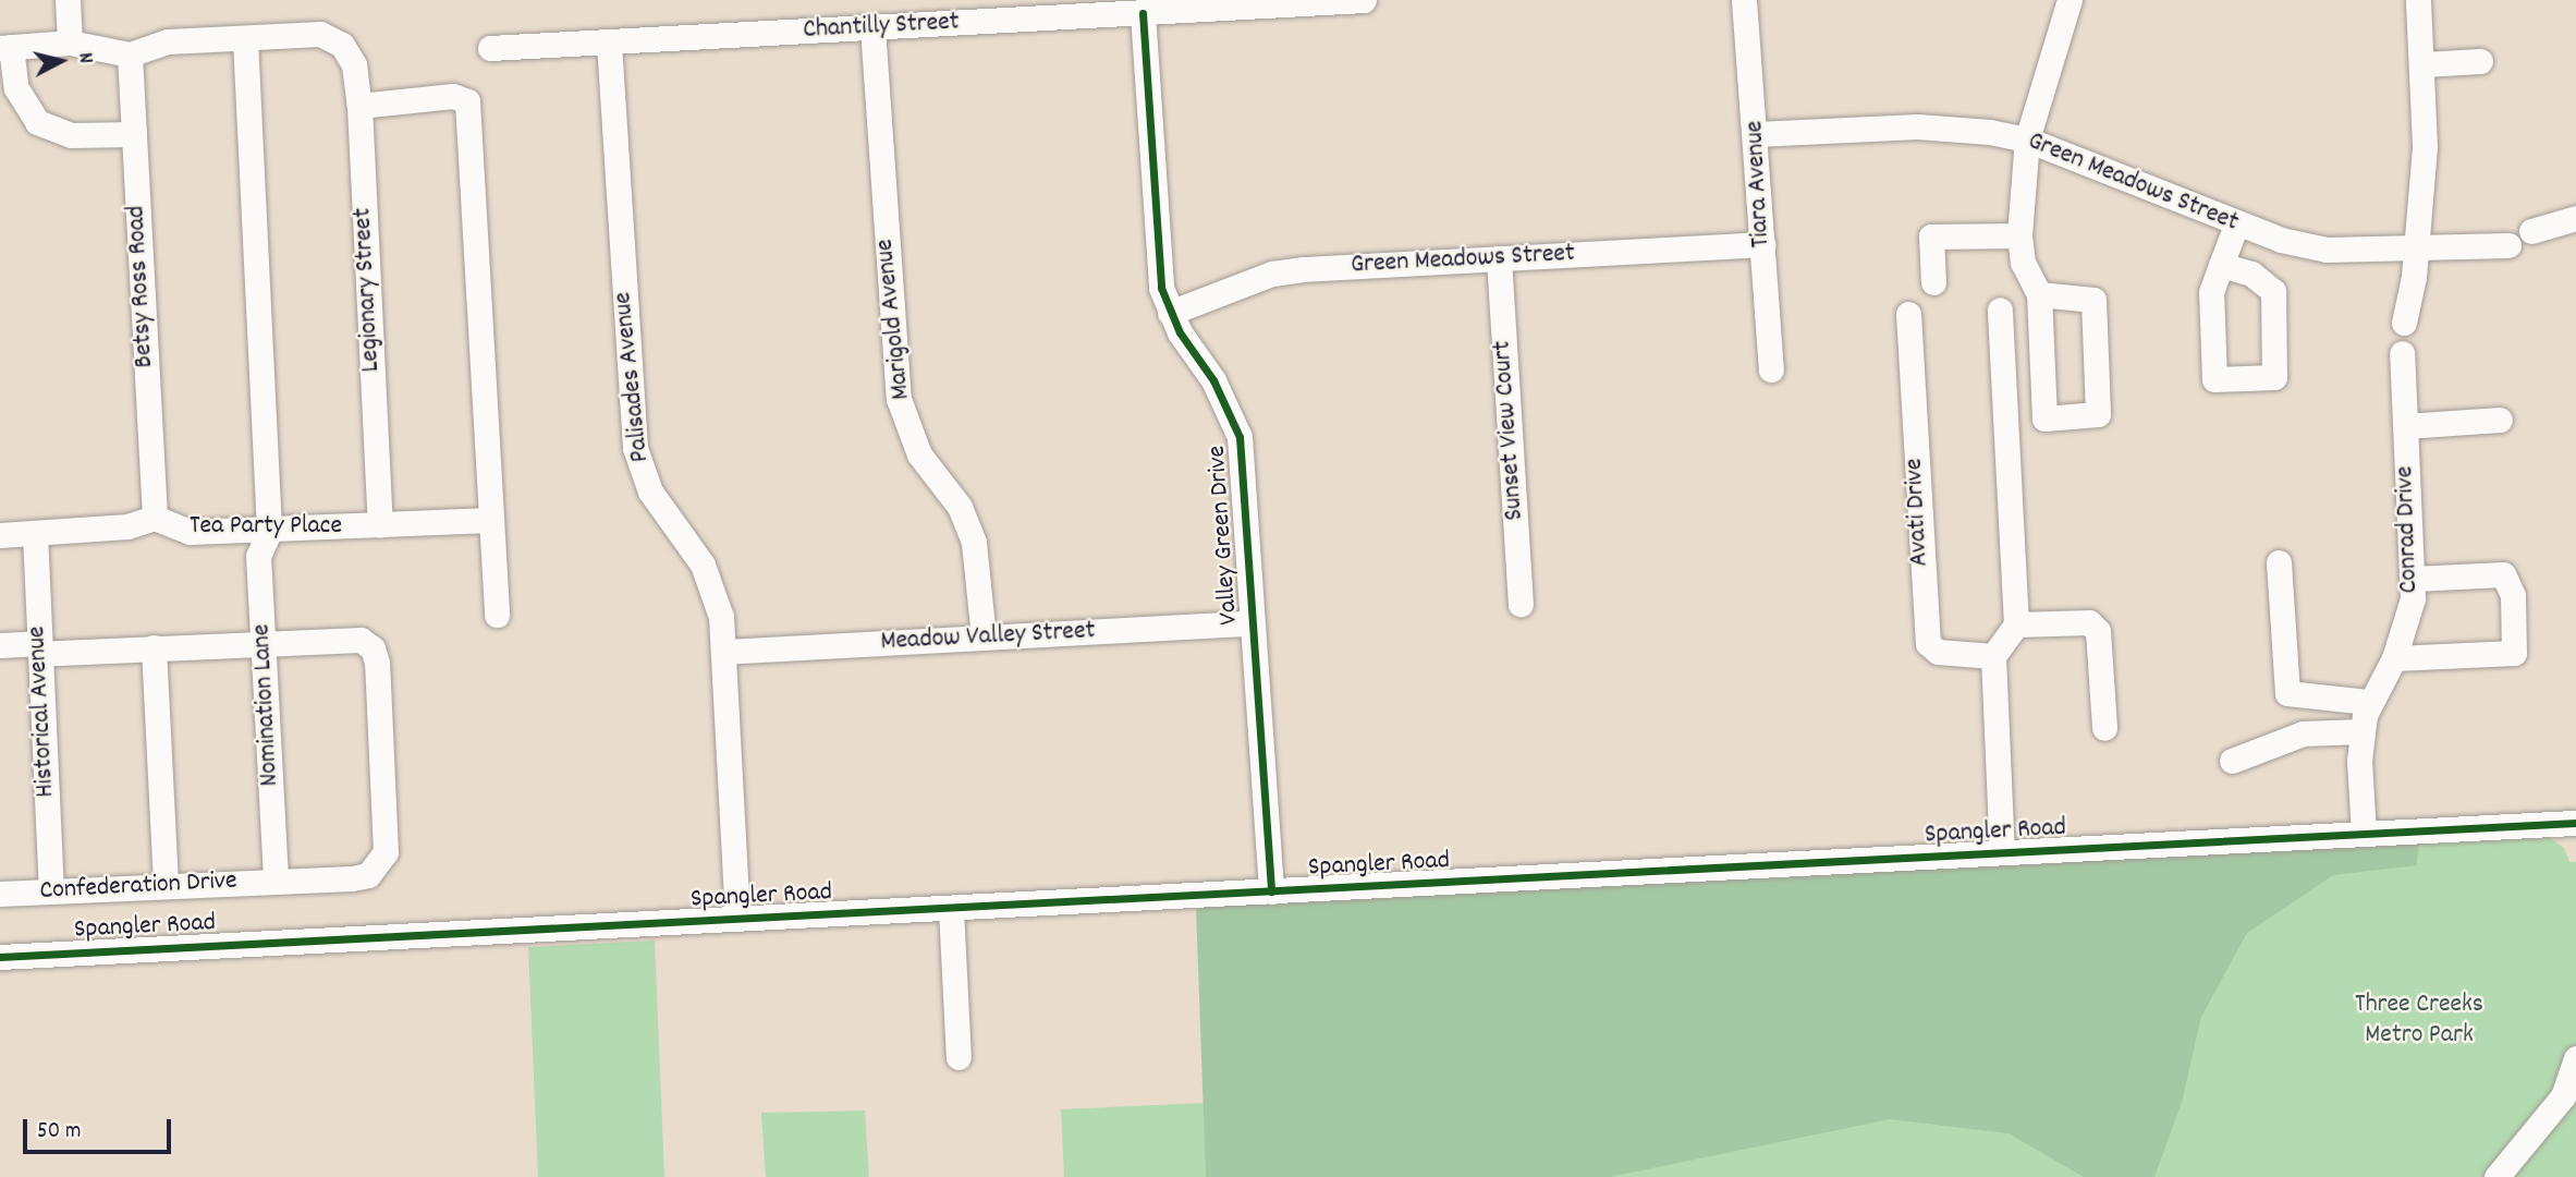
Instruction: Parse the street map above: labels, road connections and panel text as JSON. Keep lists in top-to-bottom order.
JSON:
{
  "streets": {
    "street": [
      "Chantilly Street",
      "Green Meadows Street",
      "Tiara Avenue",
      "Betsy Ross Road",
      "Legionary Street",
      "Marigold Avenue",
      "Palisades Avenue",
      "Sunset View Court",
      "Avati Drive",
      "Tea Party Place",
      "Conrad Drive",
      "Valley Green Drive",
      "Meadow Valley Street",
      "Nomination Lane",
      "Historical Avenue",
      "Spangler Road",
      "Confederation Drive"
    ]
  },
  "crossings": [
    ["Chantilly Street", "Marigold Avenue"],
    ["Chantilly Street", "Palisades Avenue"],
    ["Chantilly Street", "Valley Green Drive"],
    ["Green Meadows Street", "Tiara Avenue"],
    ["Green Meadows Street", "Sunset View Court"],
    ["Green Meadows Street", "Valley Green Drive"],
    ["Betsy Ross Road", "Tea Party Place"],
    ["Legionary Street", "Tea Party Place"],
    ["Legionary Street", "Nomination Lane"],
    ["Marigold Avenue", "Meadow Valley Street"],
    ["Palisades Avenue", "Meadow Valley Street"],
    ["Palisades Avenue", "Spangler Road"],
    ["Tea Party Place", "Nomination Lane"],
    ["Tea Party Place", "Historical Avenue"],
    ["Conrad Drive", "Spangler Road"],
    ["Valley Green Drive", "Meadow Valley Street"],
    ["Valley Green Drive", "Spangler Road"],
    ["Nomination Lane", "Confederation Drive"],
    ["Historical Avenue", "Confederation Drive"]
  ],
  "parks": ["Three Creeks Metro Park"],
  "scale_bar": "50 m",
  "north": "right"
}
